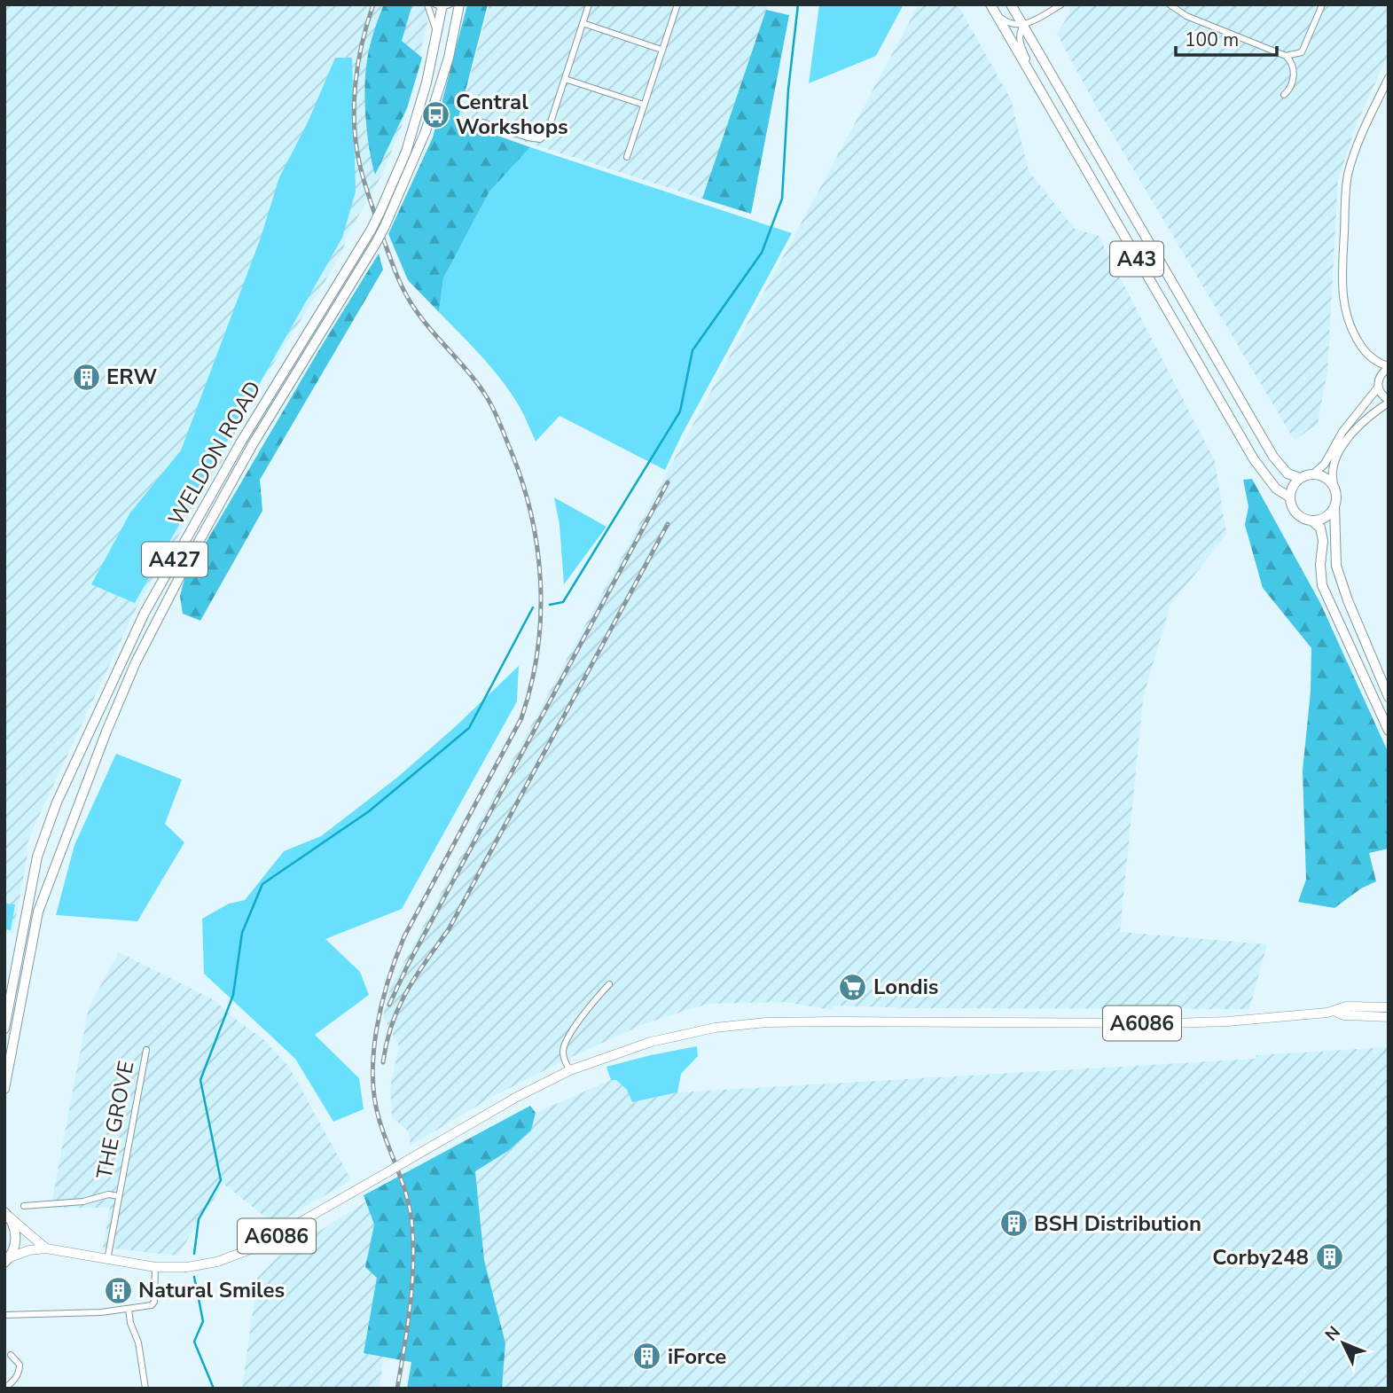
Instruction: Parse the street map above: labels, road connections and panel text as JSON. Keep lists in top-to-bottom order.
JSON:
{
  "streets": {
    "highway": ["A43", "WELDON ROAD", "A427"],
    "main road": ["A6086"],
    "street": ["THE GROVE"]
  },
  "crossings": [
    ["WELDON ROAD", "A427"],
    ["A6086", "THE GROVE"]
  ],
  "places": {
    "bus stop": ["Central Workshops"],
    "building": [
      "ERW",
      "BSH Distribution",
      "Corby248",
      "Natural Smiles",
      "iForce"
    ],
    "supermarket": ["Londis"]
  },
  "scale_bar": "100 m",
  "north": "top left"
}
